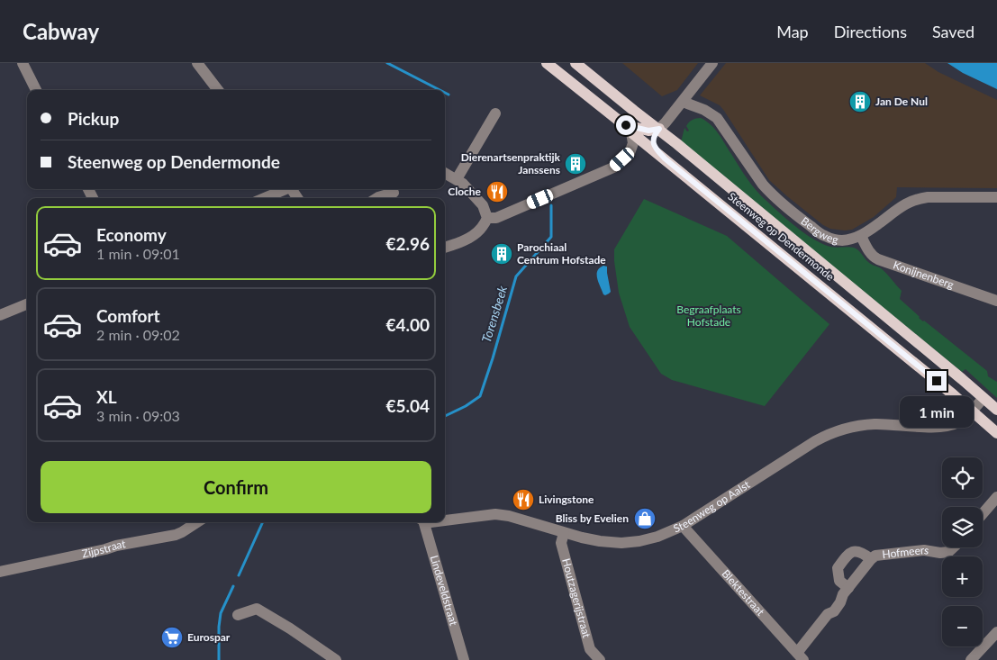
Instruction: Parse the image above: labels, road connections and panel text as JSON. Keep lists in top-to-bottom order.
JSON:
{
  "streets": {
    "main road": ["Steenweg op Dendermonde"],
    "street": [
      "Bergweg",
      "Konijnenberg",
      "Steenweg op Aalst",
      "Zijpstraat",
      "Hofmeers",
      "Lindeveldstraat",
      "Blektestraat",
      "Houtzagerijstraat"
    ]
  },
  "crossings": [
    ["Bergweg", "Konijnenberg"],
    ["Steenweg op Dendermonde", "Steenweg op Aalst"],
    ["Steenweg op Aalst", "Blektestraat"],
    ["Steenweg op Aalst", "Houtzagerijstraat"],
    ["Hofmeers", "Blektestraat"]
  ],
  "water": ["Torensbeek"],
  "parks": ["Begraafplaats Hofstade"],
  "places": {
    "building": ["Jan De Nul", "Dierenartsenpraktijk Janssens", "Parochiaal Centrum Hofstade"],
    "restaurant": ["Cloche", "Livingstone"],
    "shop": ["Bliss by Evelien"],
    "supermarket": ["Eurospar"]
  },
  "page": {
    "header": "Cabway",
    "nav": ["Map", "Directions", "Saved"],
    "banner": ["Pickup", "Steenweg op Dendermonde"],
    "list": [
      {
        "name": "Economy",
        "note": "1 min · 09:01",
        "value": "€2.96"
      },
      {
        "name": "Comfort",
        "note": "2 min · 09:02",
        "value": "€4.00"
      },
      {
        "name": "XL",
        "note": "3 min · 09:03",
        "value": "€5.04"
      }
    ],
    "bubble": "1 min",
    "buttons": "Confirm",
    "map_buttons": ["+", "−"]
  }
}
